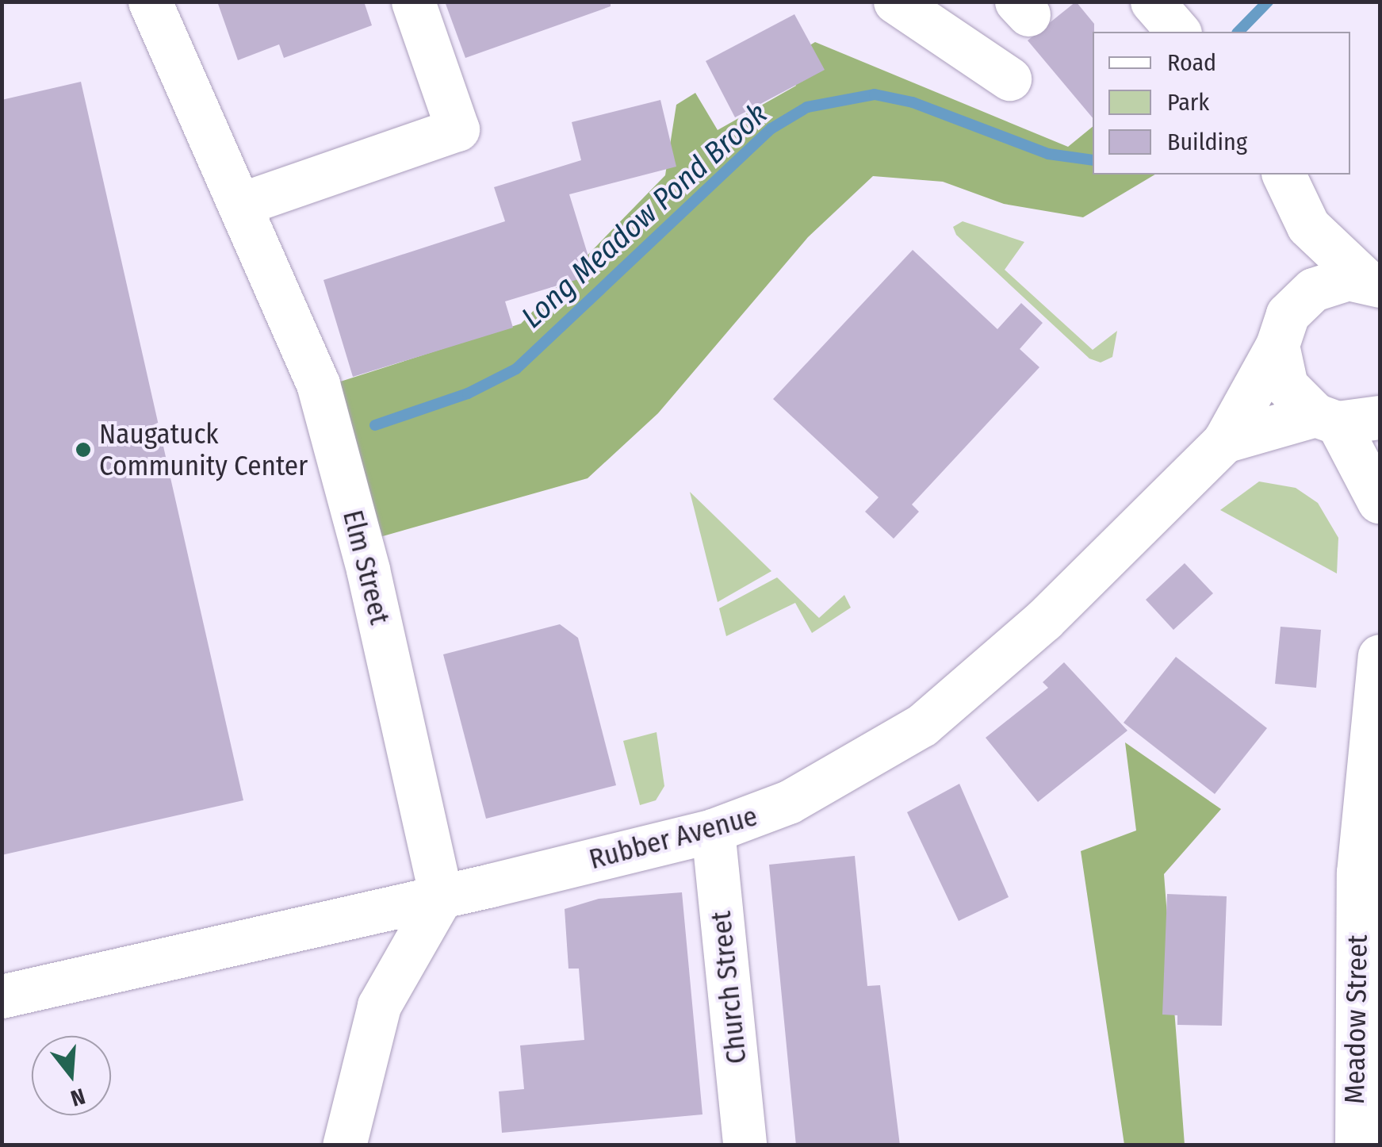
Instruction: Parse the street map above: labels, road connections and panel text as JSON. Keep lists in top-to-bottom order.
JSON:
{
  "streets": {
    "street": [
      "Elm Street",
      "Rubber Avenue",
      "Church Street",
      "Meadow Street"
    ]
  },
  "crossings": [
    ["Elm Street", "Rubber Avenue"],
    ["Rubber Avenue", "Church Street"]
  ],
  "water": ["Long Meadow Pond Brook"],
  "places": ["Naugatuck Community Center"],
  "legend": ["Road", "Park", "Building"],
  "north": "bottom"
}
